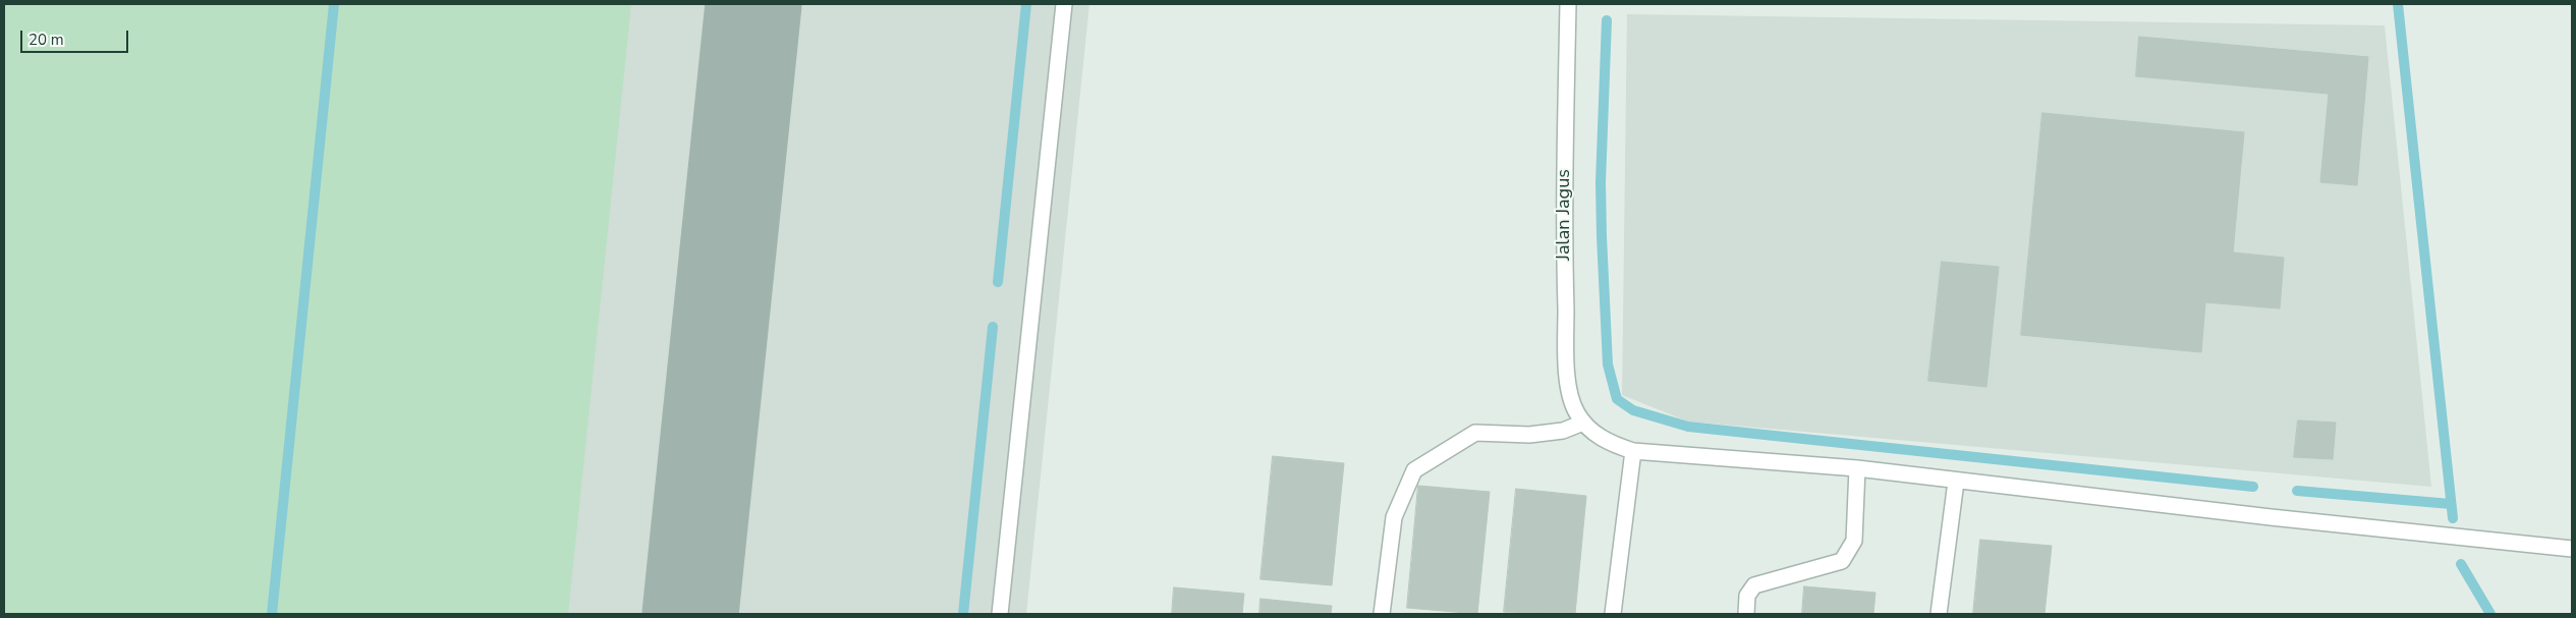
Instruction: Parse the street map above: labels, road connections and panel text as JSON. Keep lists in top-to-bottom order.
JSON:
{
  "streets": {
    "street": ["Jalan Jagus"]
  },
  "scale_bar": "20 m"
}
